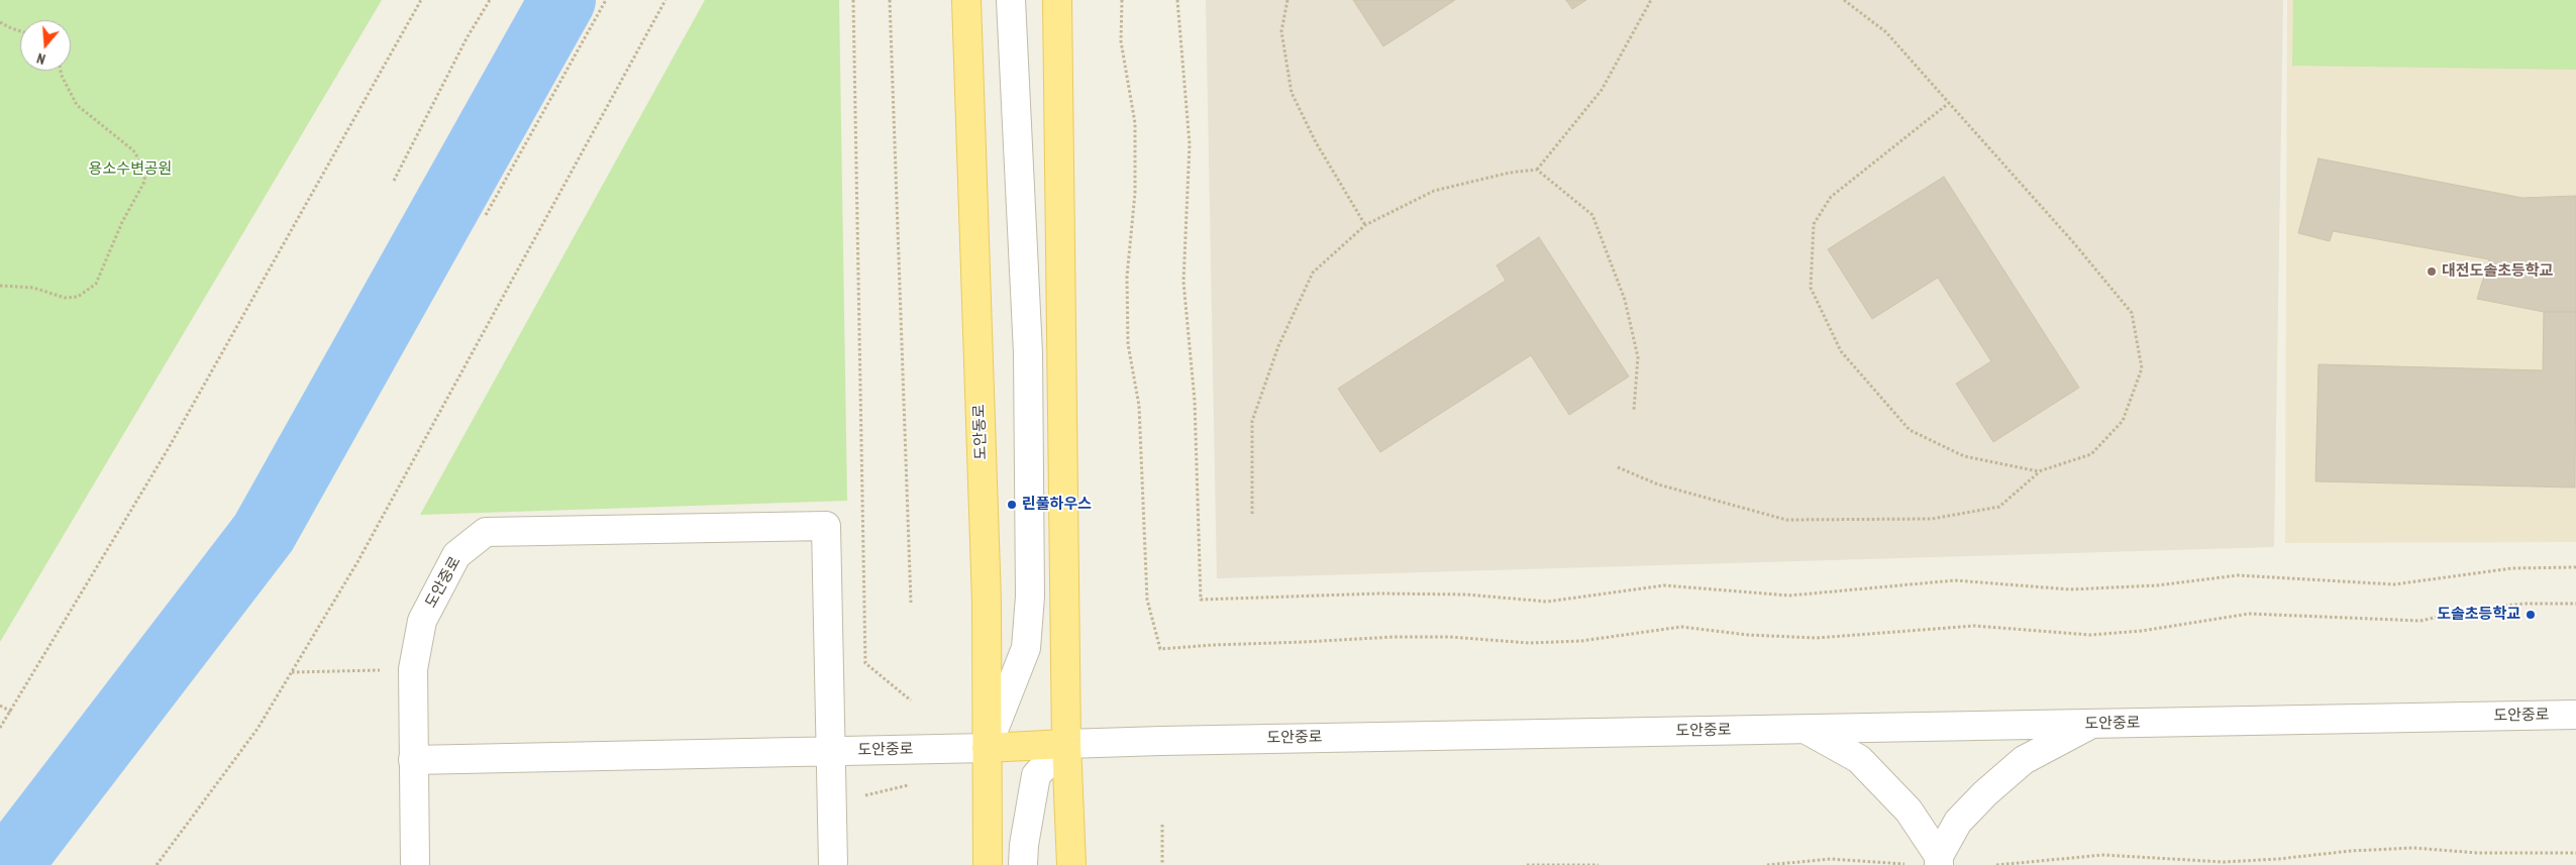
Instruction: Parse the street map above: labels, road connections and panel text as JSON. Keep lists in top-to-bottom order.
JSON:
{
  "streets": {
    "main road": ["도안동로", "도안중로"]
  },
  "crossings": [
    ["도안동로", "도안중로"]
  ],
  "parks": ["용소수변공원"],
  "places": ["대전도솔초등학교", "린풀하우스", "도솔초등학교"],
  "north": "bottom"
}
